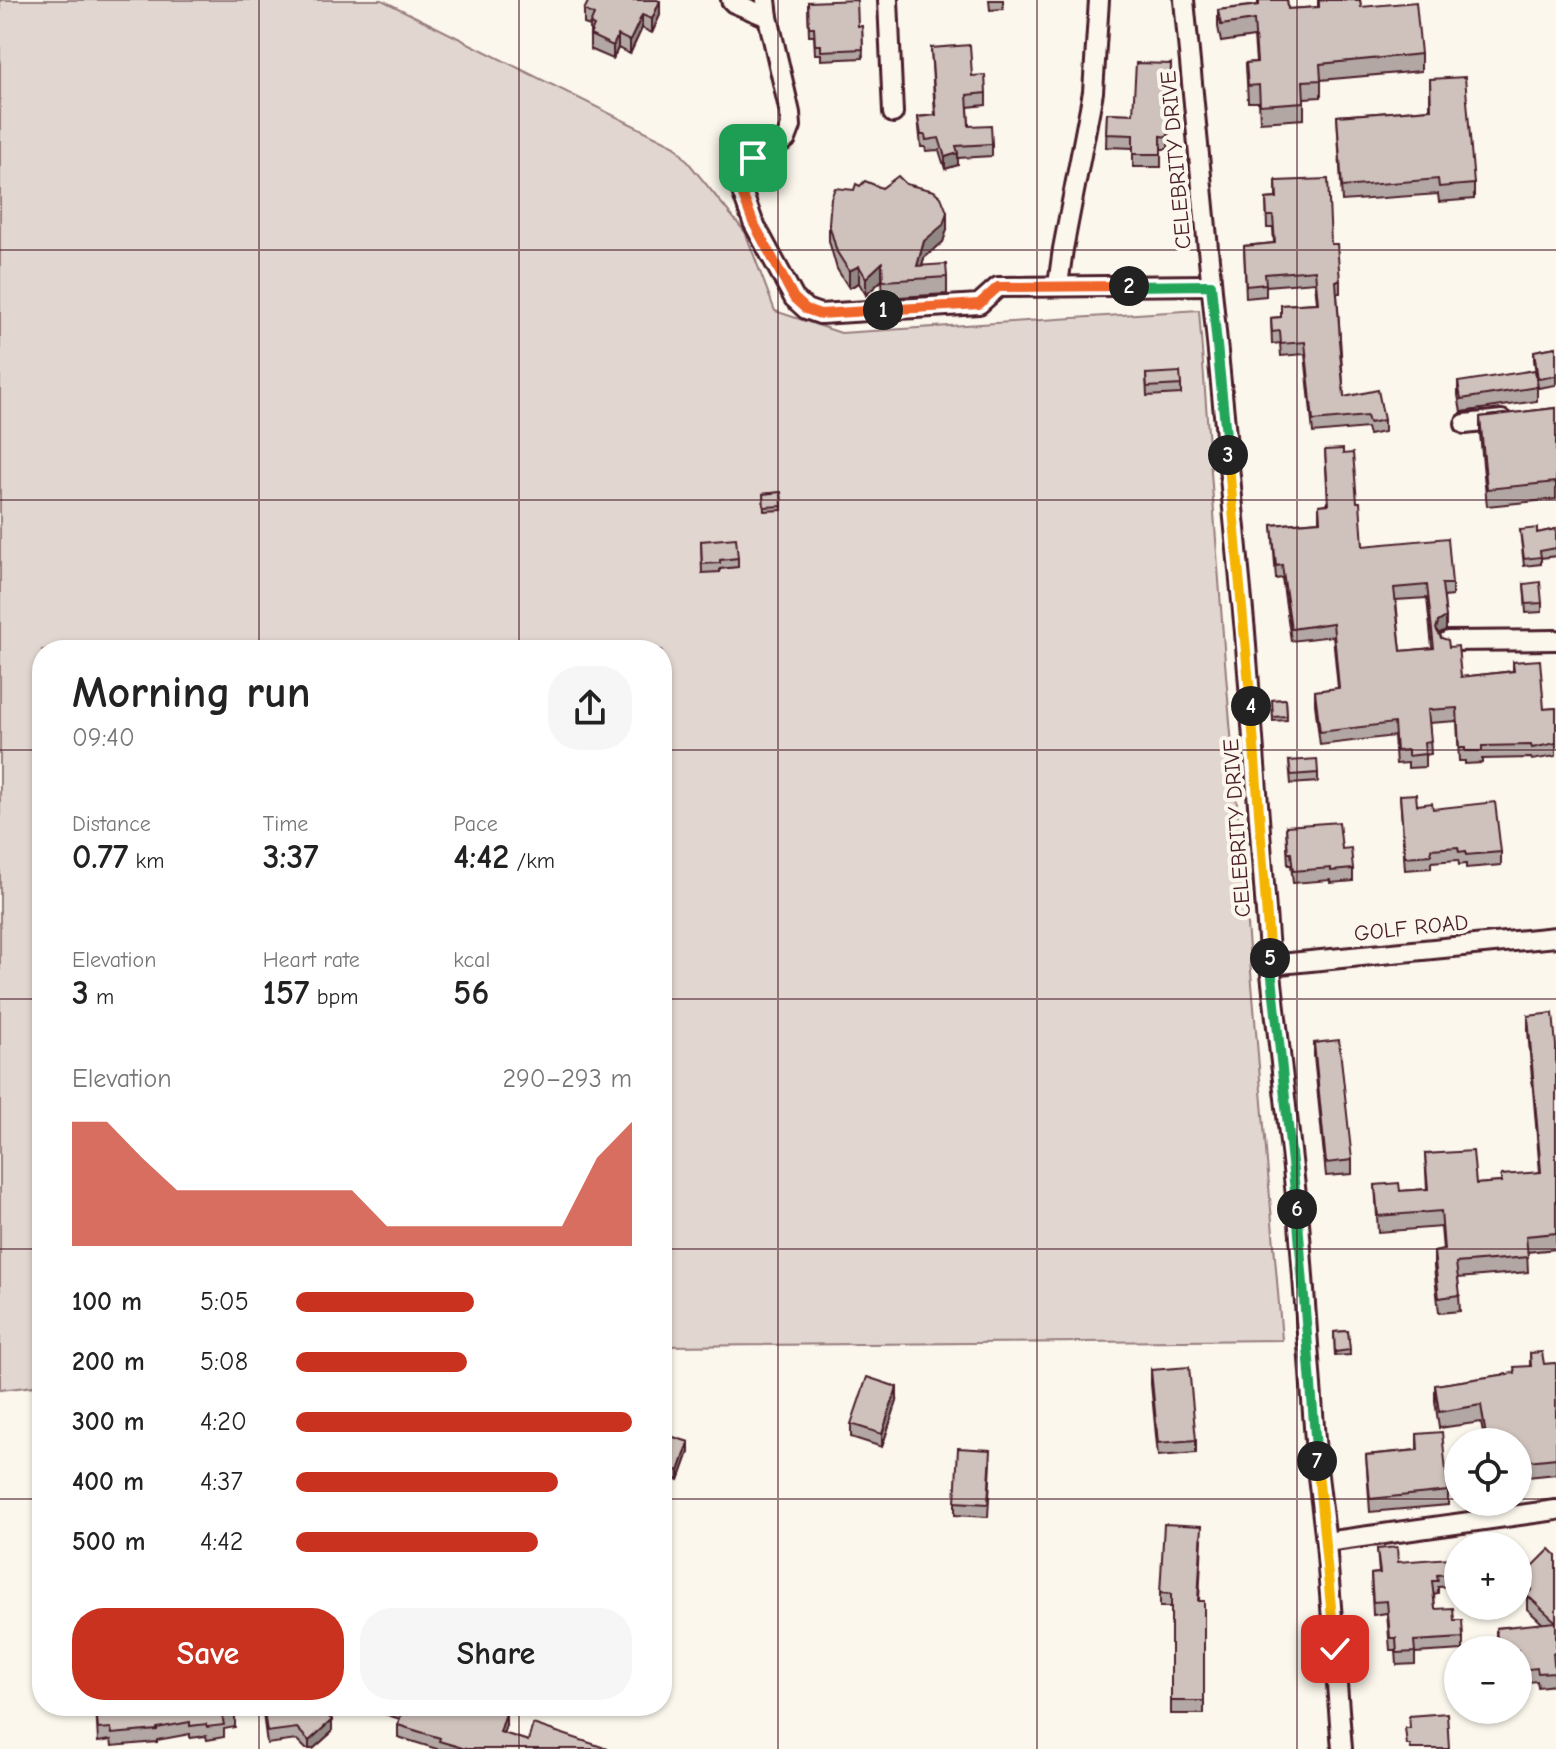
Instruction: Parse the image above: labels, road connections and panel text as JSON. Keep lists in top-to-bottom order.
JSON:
{
  "streets": {
    "street": ["CELEBRITY DRIVE", "GOLF ROAD"]
  },
  "crossings": [
    ["CELEBRITY DRIVE", "GOLF ROAD"]
  ],
  "page": {
    "pins": [
      "2",
      "1",
      "3",
      "4",
      "5",
      "6",
      "7"
    ],
    "heading": ["Morning run", "09:40"],
    "stats": [
      ["Distance", "0.77 km"],
      ["Time", "3:37"],
      ["Pace", "4:42 /km"],
      ["Elevation", "3 m"],
      ["Heart rate", "157 bpm"],
      ["kcal", "56"]
    ],
    "chart": ["Elevation", "290–293 m"],
    "list": [
      {
        "name": "100 m",
        "note": "5:05"
      },
      {
        "name": "200 m",
        "note": "5:08"
      },
      {
        "name": "300 m",
        "note": "4:20"
      },
      {
        "name": "400 m",
        "note": "4:37"
      },
      {
        "name": "500 m",
        "note": "4:42"
      }
    ],
    "map_buttons": ["+", "−"],
    "buttons": ["Save", "Share"]
  }
}
